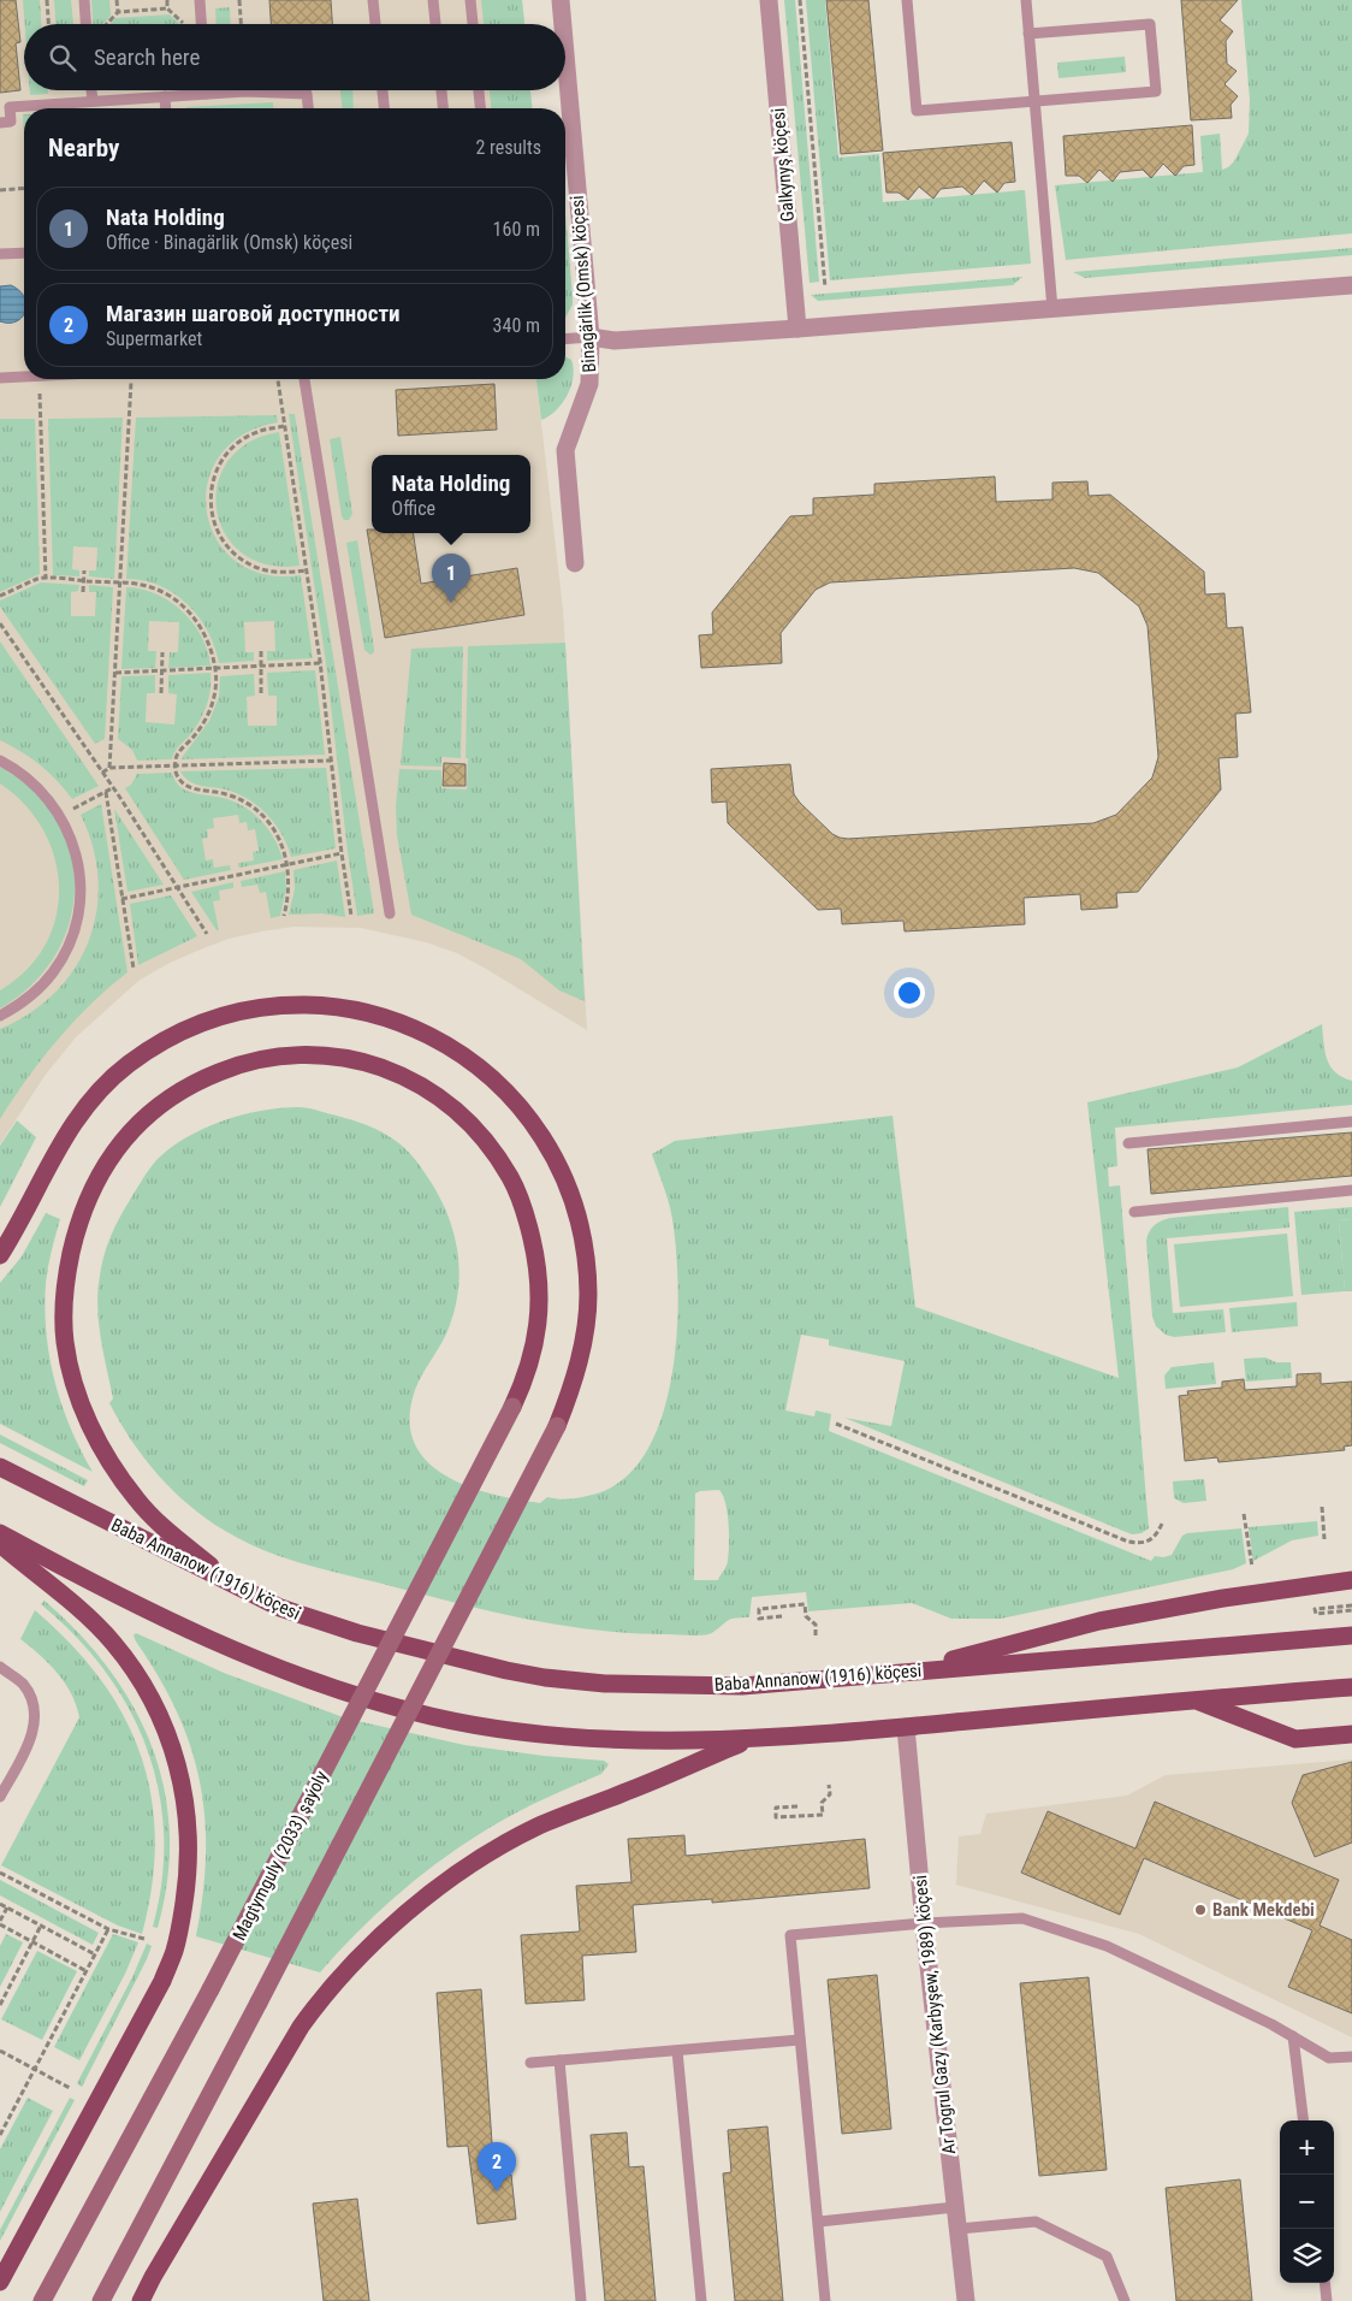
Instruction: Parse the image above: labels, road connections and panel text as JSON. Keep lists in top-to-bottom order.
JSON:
{
  "streets": {
    "main road": ["Baba Annanow (1916) köçesi", "Magtymguly (2033) şaýoly"],
    "street": ["Galkynyş köçesi", "Binagärlik (Omsk) köçesi", "Ar Togrul Gazy (Karbyşew, 1989) köçesi"]
  },
  "crossings": [
    ["Baba Annanow (1916) köçesi", "Magtymguly (2033) şaýoly"]
  ],
  "places": ["Bank Mekdebi"],
  "page": {
    "search": "Search here",
    "heading": ["Nearby", "2 results"],
    "list": [
      {
        "mark": "1",
        "name": "Nata Holding",
        "note": "Office · Binagärlik (Omsk) köçesi",
        "value": "160 m"
      },
      {
        "mark": "2",
        "name": "Магазин шаговой доступности",
        "note": "Supermarket",
        "value": "340 m"
      }
    ],
    "popup": ["Nata Holding", "Office"],
    "pins": ["1", "2"],
    "map_buttons": ["+", "−"]
  }
}
